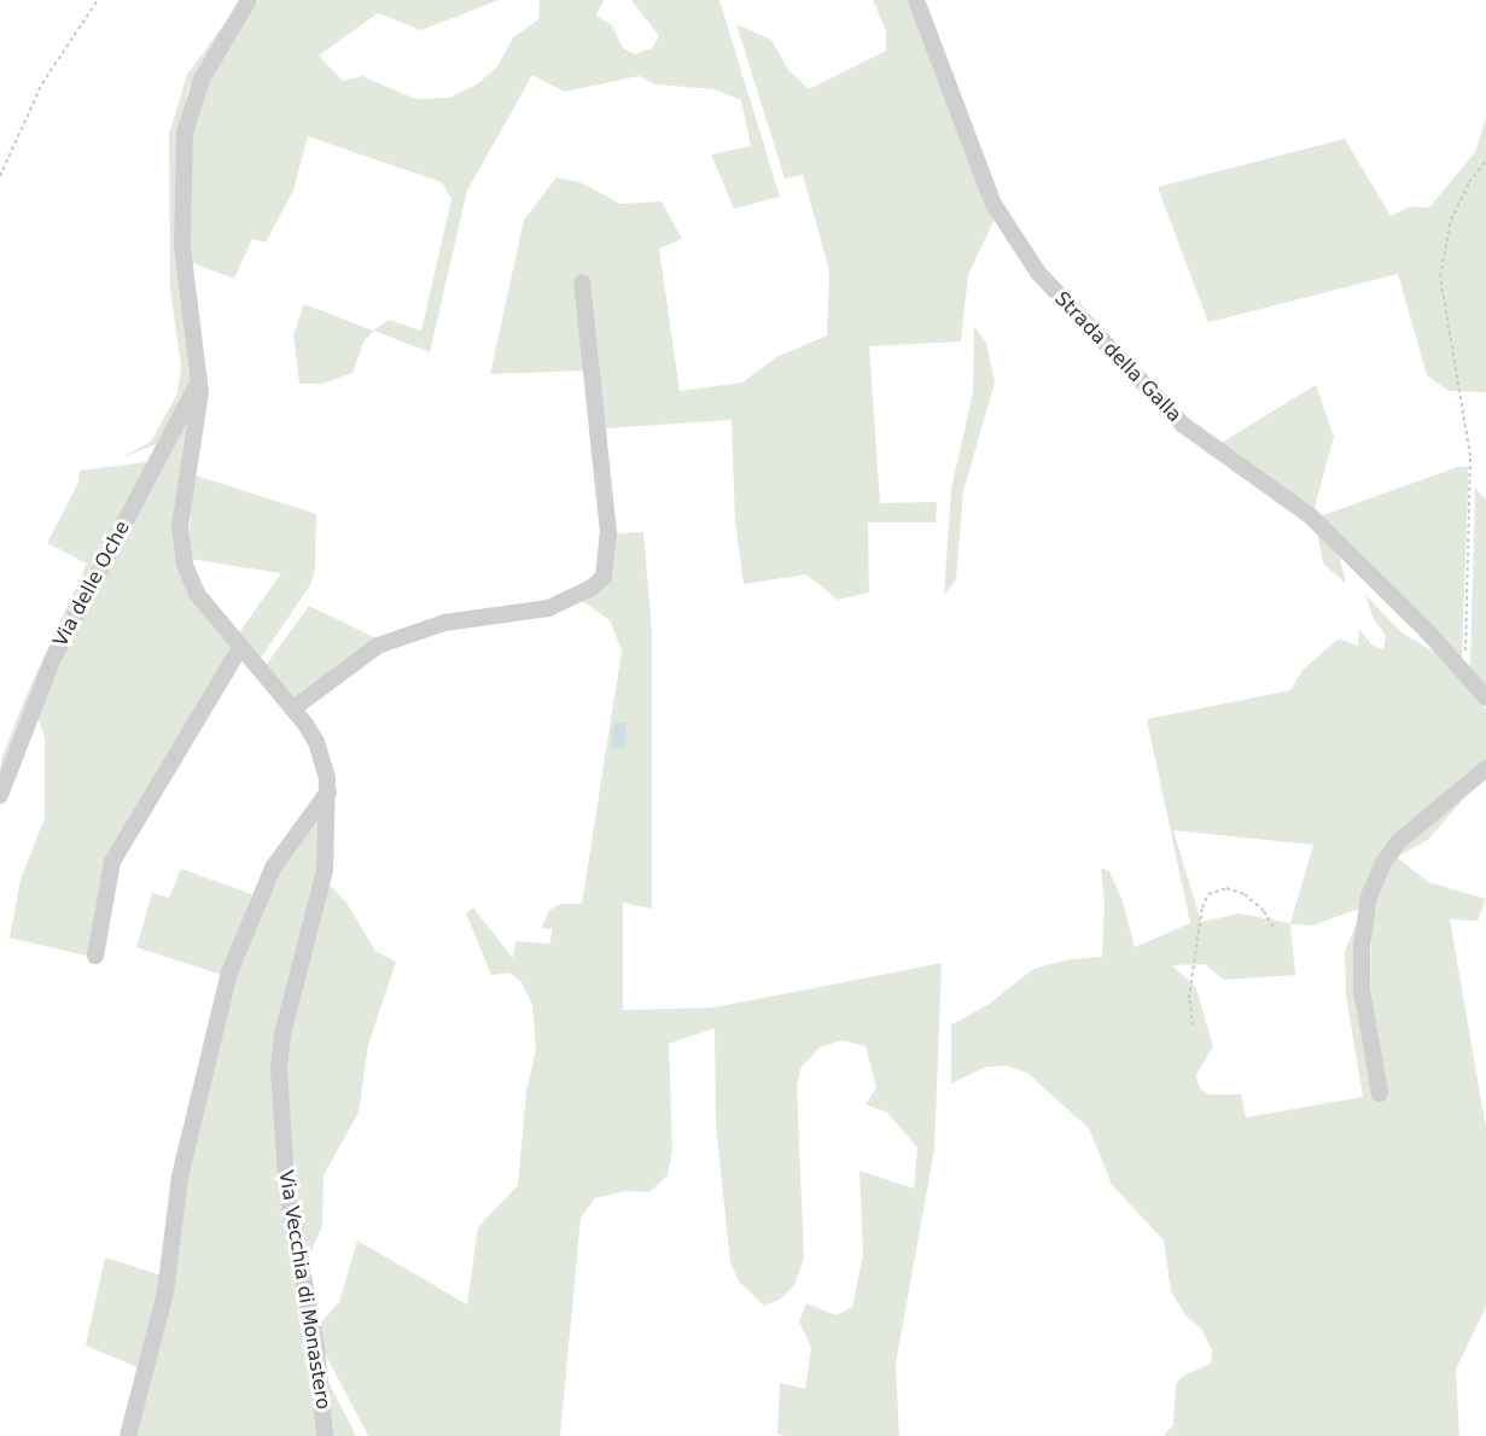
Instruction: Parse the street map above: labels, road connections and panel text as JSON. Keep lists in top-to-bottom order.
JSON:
{
  "streets": {
    "street": ["Strada della Galla", "Via delle Oche", "Via Vecchia di Monastero"]
  },
  "crossings": [
    ["Via delle Oche", "Via Vecchia di Monastero"]
  ]
}
